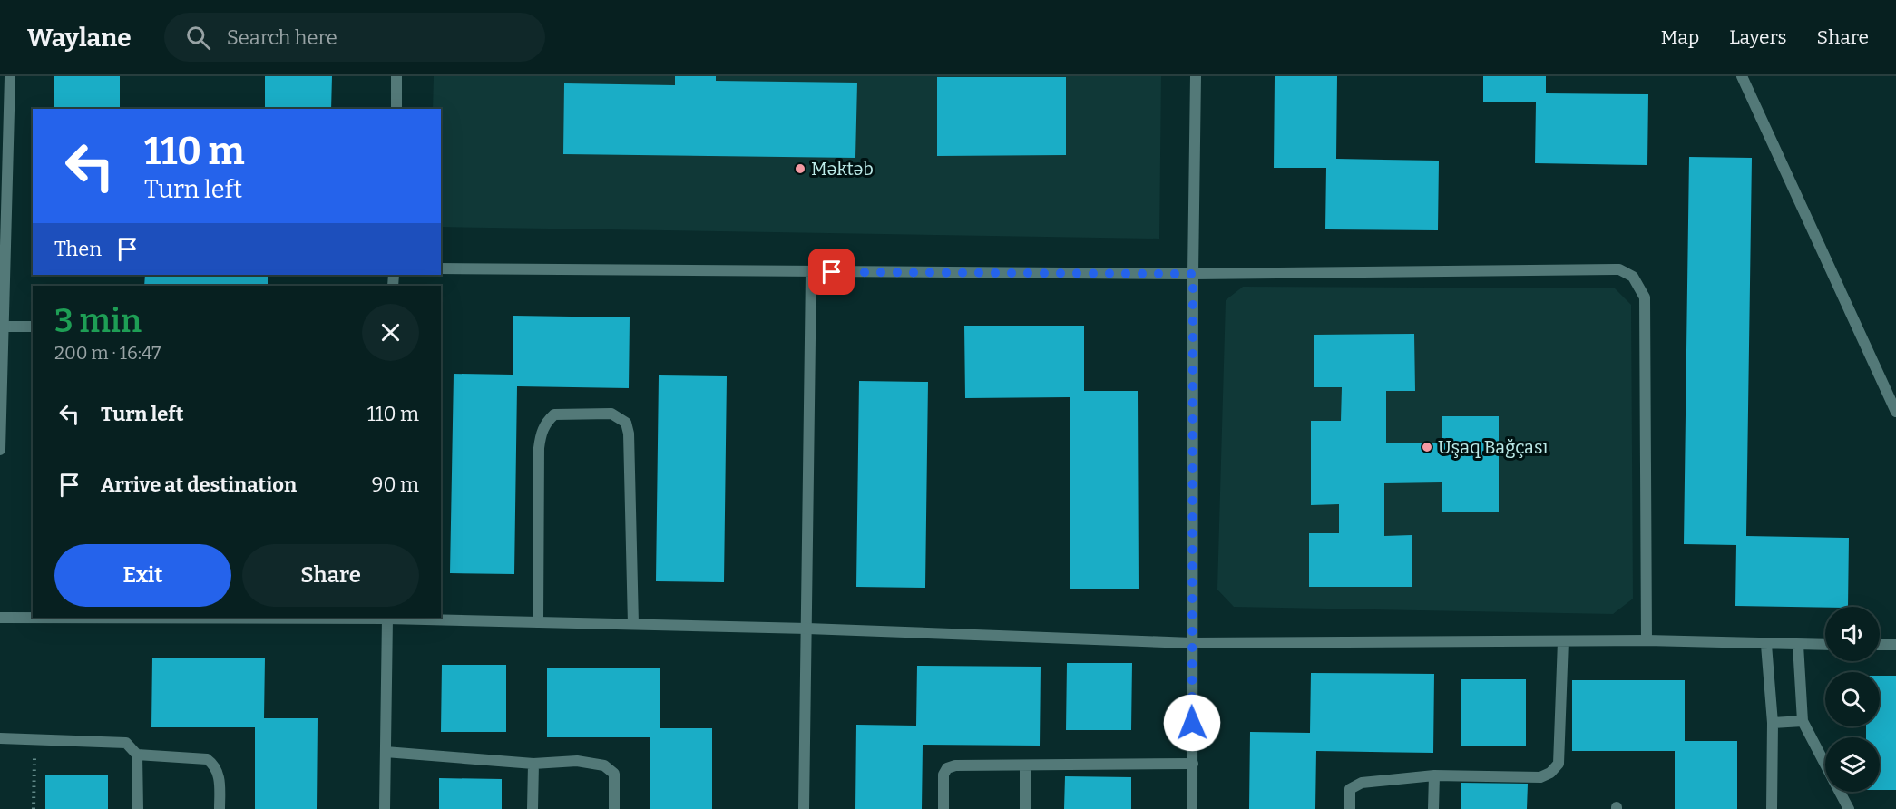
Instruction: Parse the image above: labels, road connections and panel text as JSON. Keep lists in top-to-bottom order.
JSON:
{
  "places": ["Məktəb", "Uşaq Bağçası"],
  "page": {
    "header": "Waylane",
    "search": "Search here",
    "nav": ["Map", "Layers", "Share"],
    "turn": ["110 m", "Turn left"],
    "then": "Then",
    "heading": ["3 min", "200 m · 16:47"],
    "list": [
      {
        "name": "Turn left",
        "value": "110 m"
      },
      {
        "name": "Arrive at destination",
        "value": "90 m"
      }
    ],
    "buttons": ["Exit", "Share"]
  }
}
